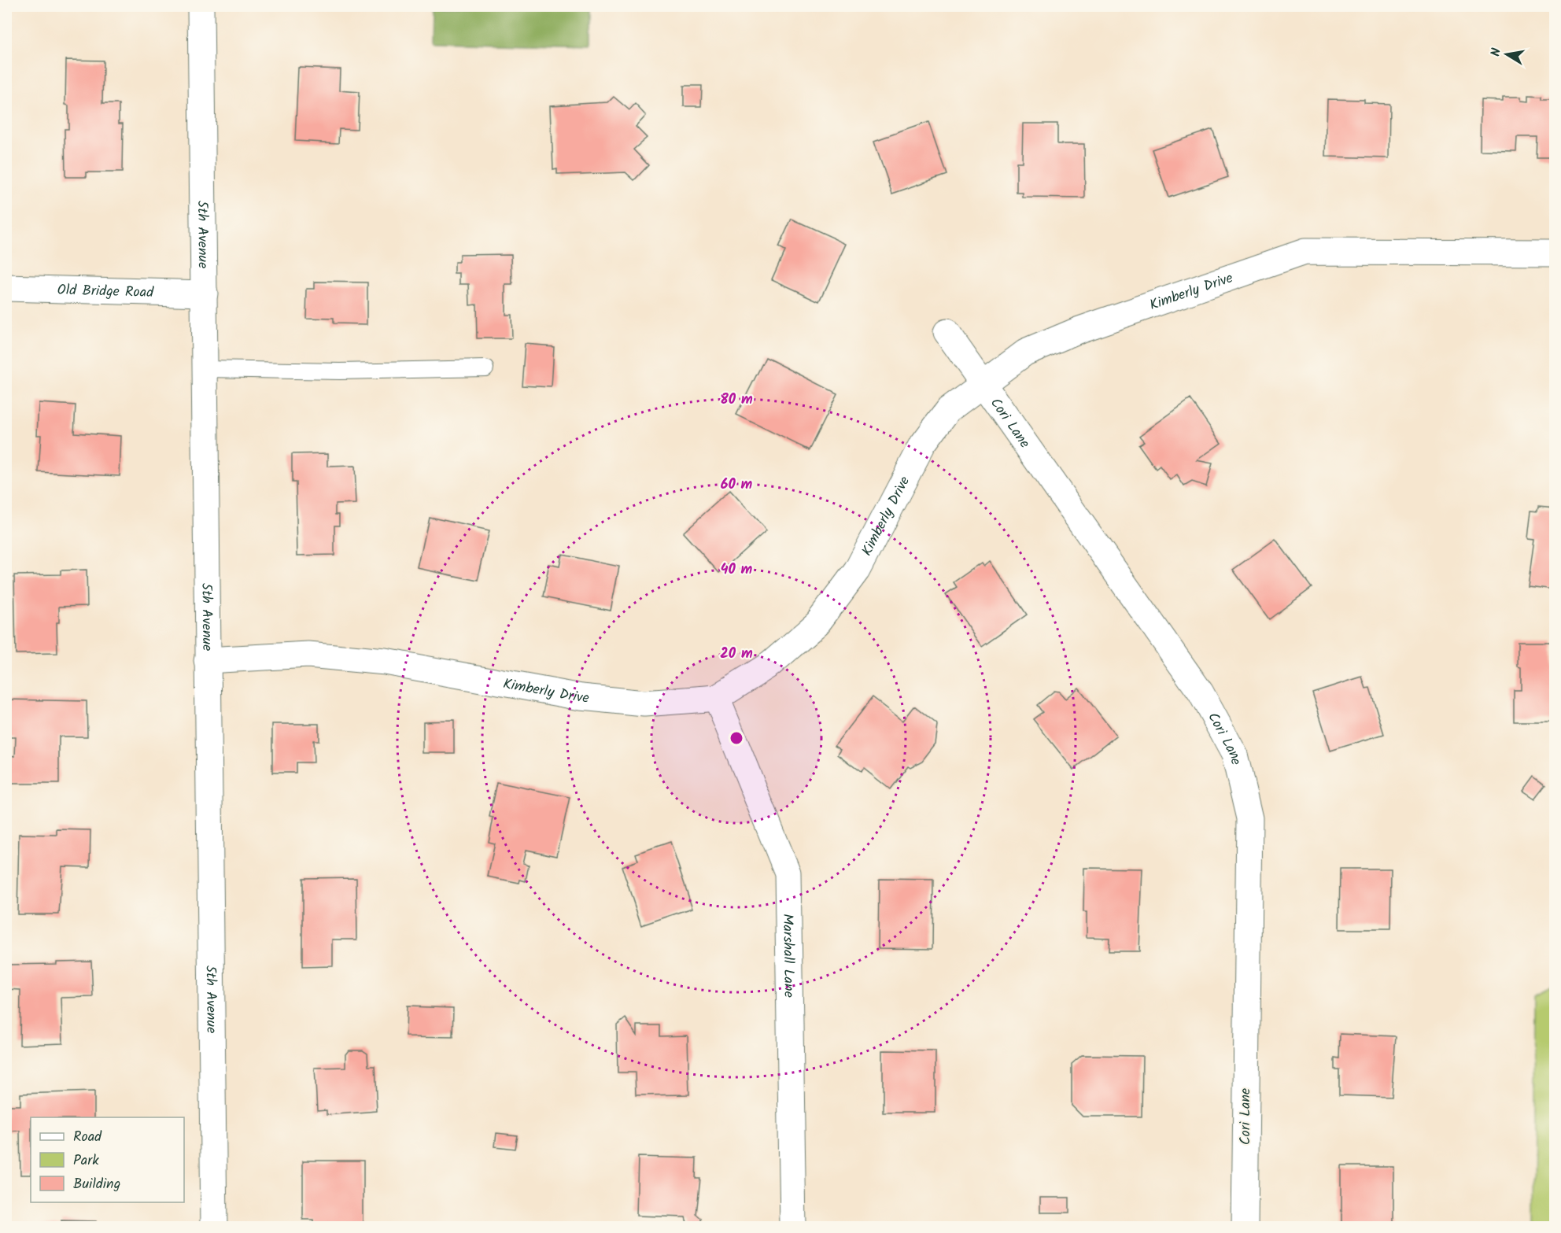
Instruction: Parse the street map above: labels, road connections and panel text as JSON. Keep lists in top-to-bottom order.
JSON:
{
  "streets": {
    "street": [
      "5th Avenue",
      "Old Bridge Road",
      "Kimberly Drive",
      "Cori Lane",
      "Marshall Lane"
    ]
  },
  "crossings": [
    ["5th Avenue", "Old Bridge Road"],
    ["5th Avenue", "Kimberly Drive"],
    ["Kimberly Drive", "Cori Lane"],
    ["Kimberly Drive", "Marshall Lane"]
  ],
  "legend": ["Road", "Park", "Building"],
  "north": "left",
  "rings": [
    "80 m",
    "60 m",
    "40 m",
    "20 m"
  ]
}
